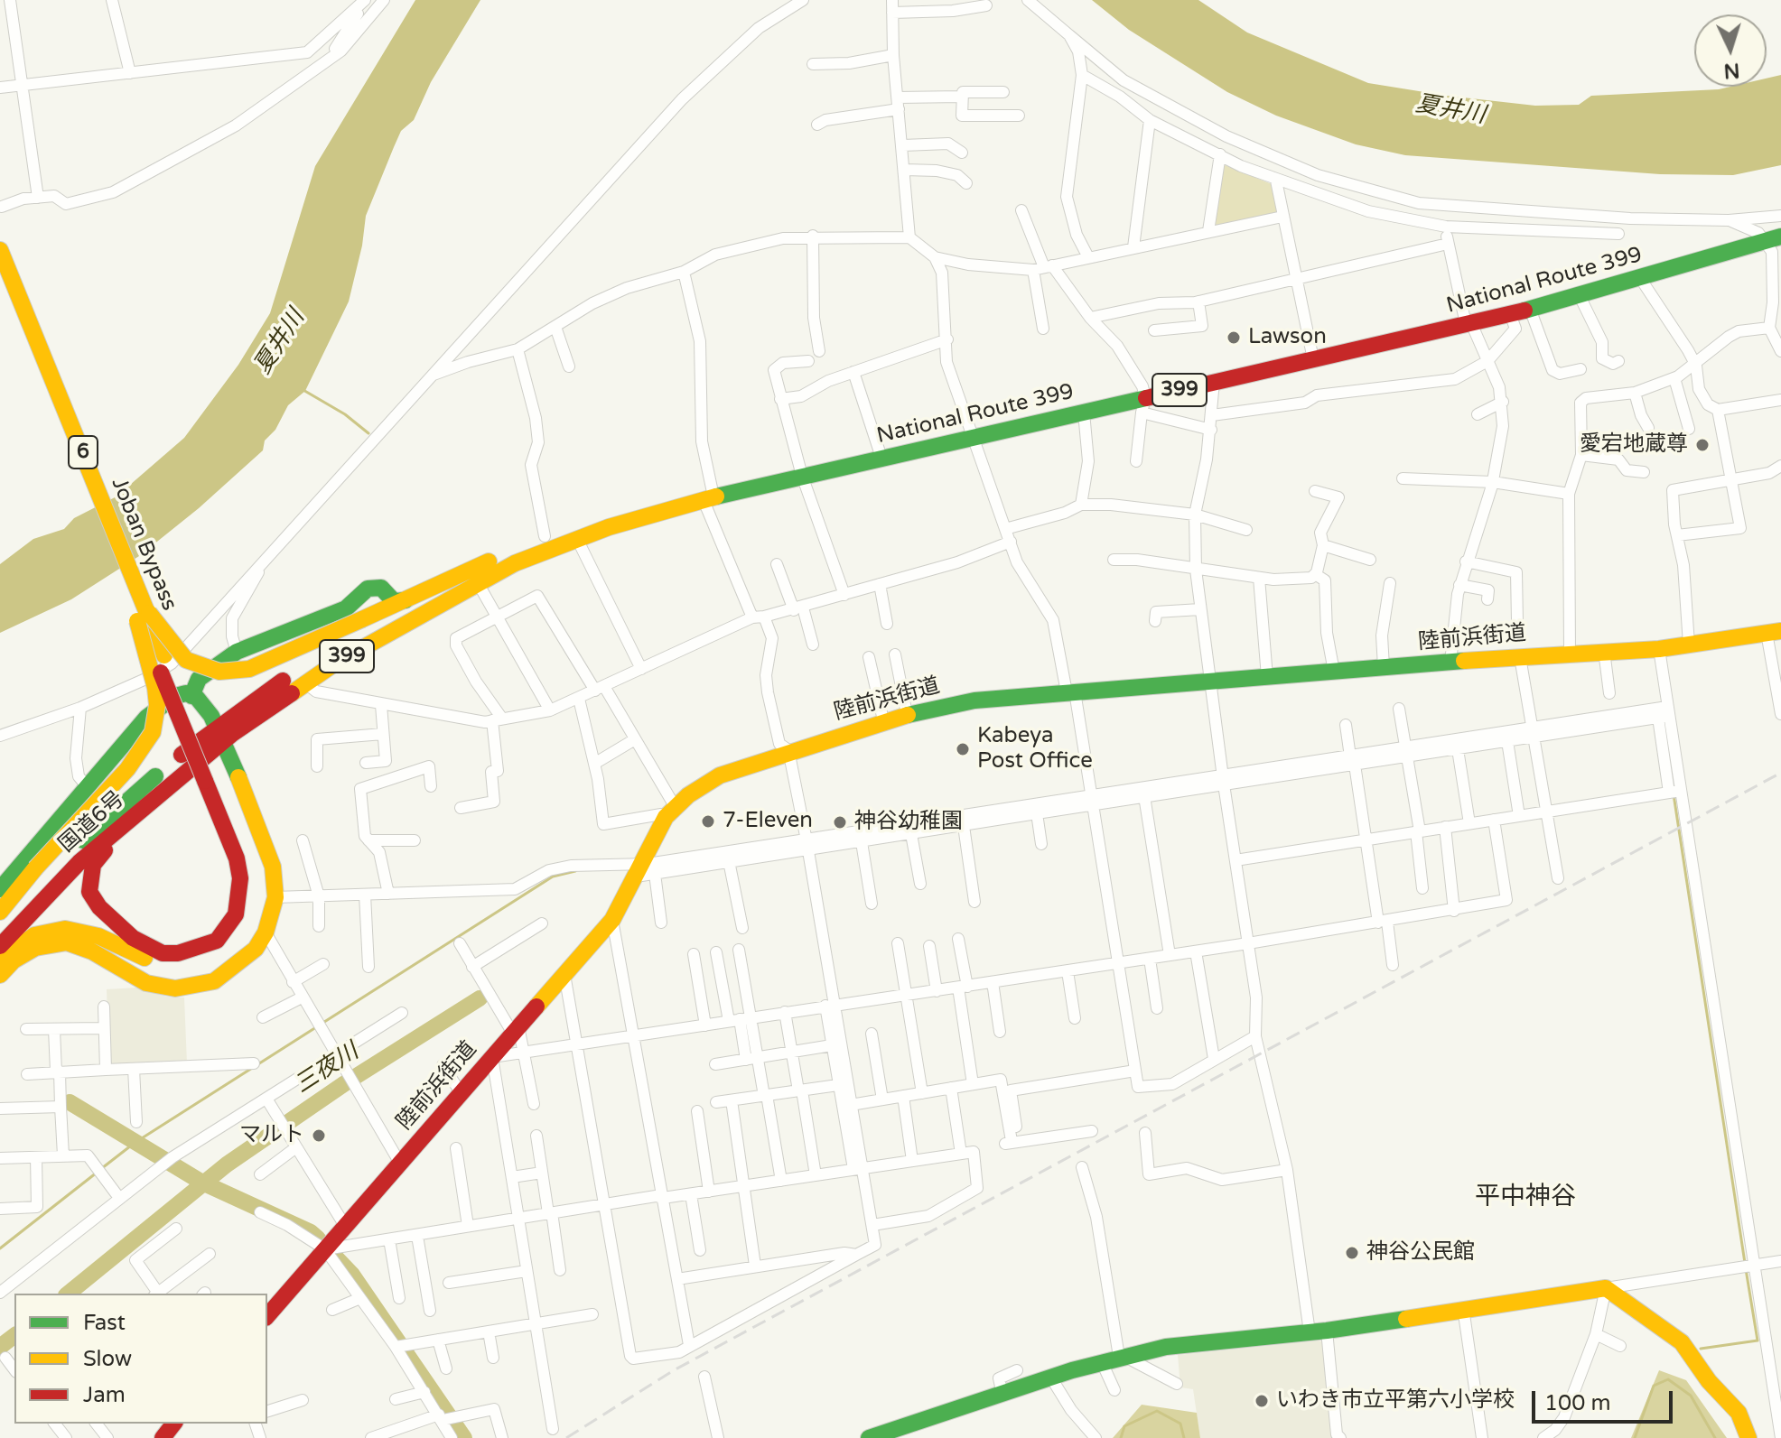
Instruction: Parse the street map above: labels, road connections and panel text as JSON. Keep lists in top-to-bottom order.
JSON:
{
  "streets": {
    "main road": [
      "National Route 399",
      "399",
      "6",
      "Joban Bypass",
      "陸前浜街道",
      "国道6号"
    ]
  },
  "crossings": [
    ["National Route 399", "399"],
    ["National Route 399", "6"],
    ["National Route 399", "国道6号"],
    ["399", "国道6号"],
    ["6", "Joban Bypass"],
    ["6", "国道6号"]
  ],
  "districts": ["平中神谷"],
  "water": ["夏井川", "三夜川"],
  "places": [
    "Lawson",
    "愛宕地蔵尊",
    "Kabeya Post Office",
    "7-Eleven",
    "神谷幼稚園",
    "マルト",
    "神谷公民館",
    "いわき市立平第六小学校"
  ],
  "legend": ["Fast", "Slow", "Jam"],
  "scale_bar": "100 m",
  "north": "bottom"
}
